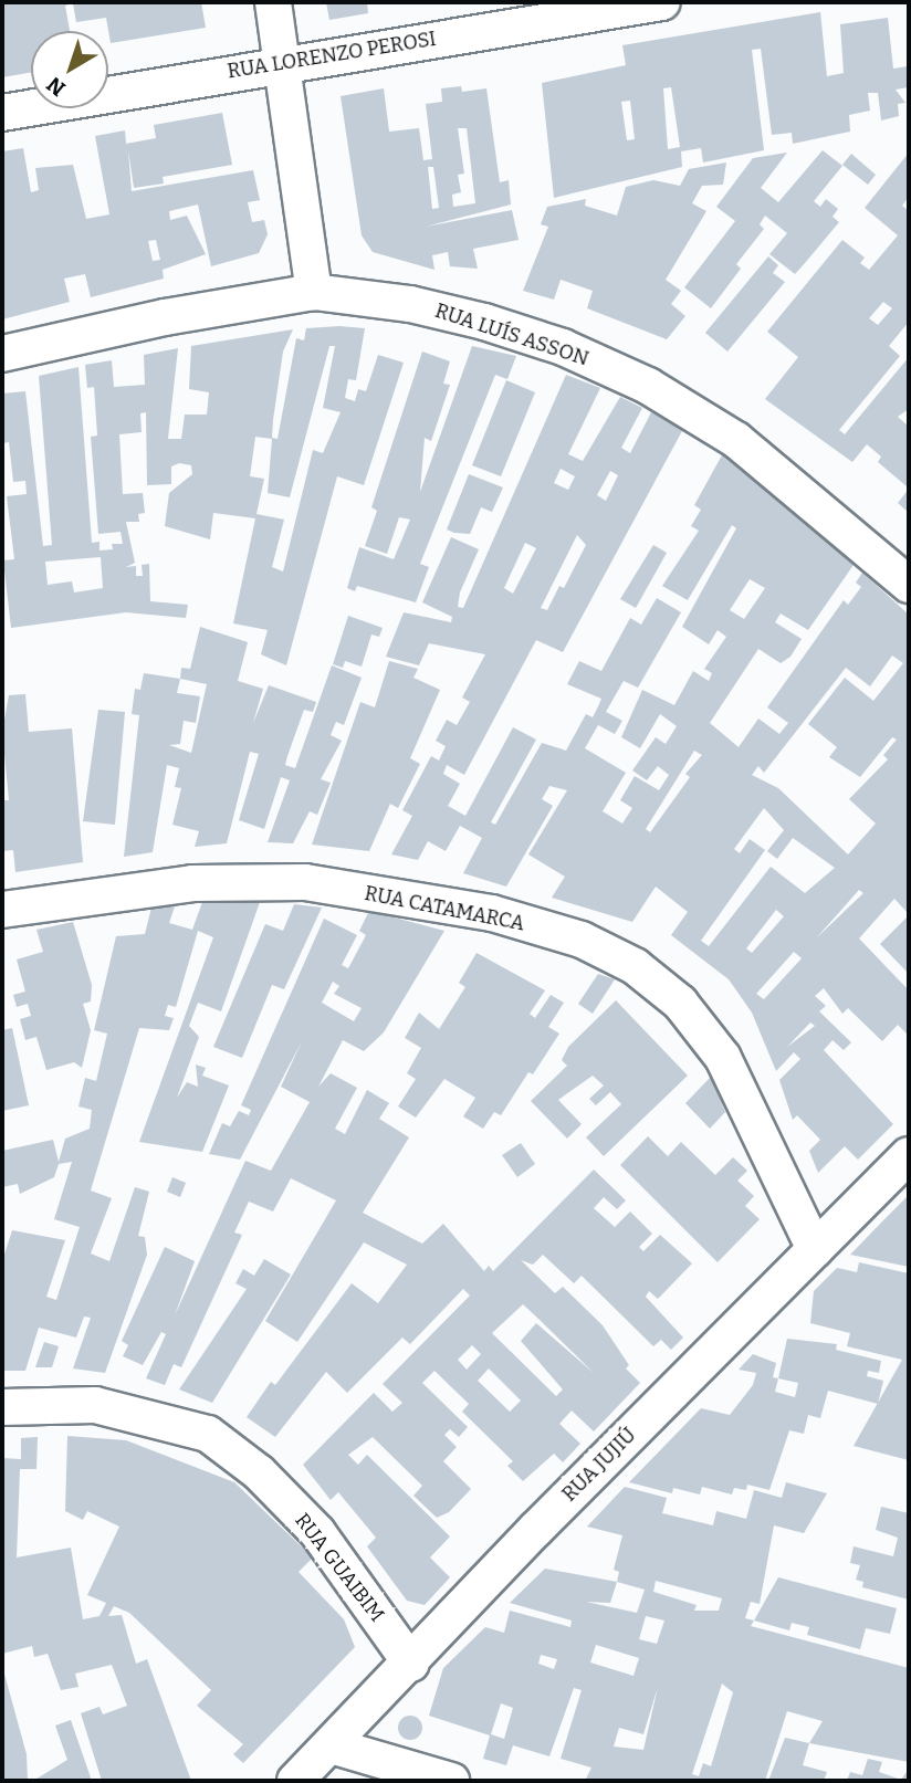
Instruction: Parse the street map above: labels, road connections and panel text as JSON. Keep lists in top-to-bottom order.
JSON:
{
  "streets": {
    "street": [
      "RUA LORENZO PEROSI",
      "RUA LUÍS ASSON",
      "RUA CATAMARCA",
      "RUA JUJIÚ",
      "RUA GUAIBIM"
    ]
  },
  "crossings": [
    ["RUA CATAMARCA", "RUA JUJIÚ"],
    ["RUA JUJIÚ", "RUA GUAIBIM"]
  ],
  "north": "bottom left"
}
